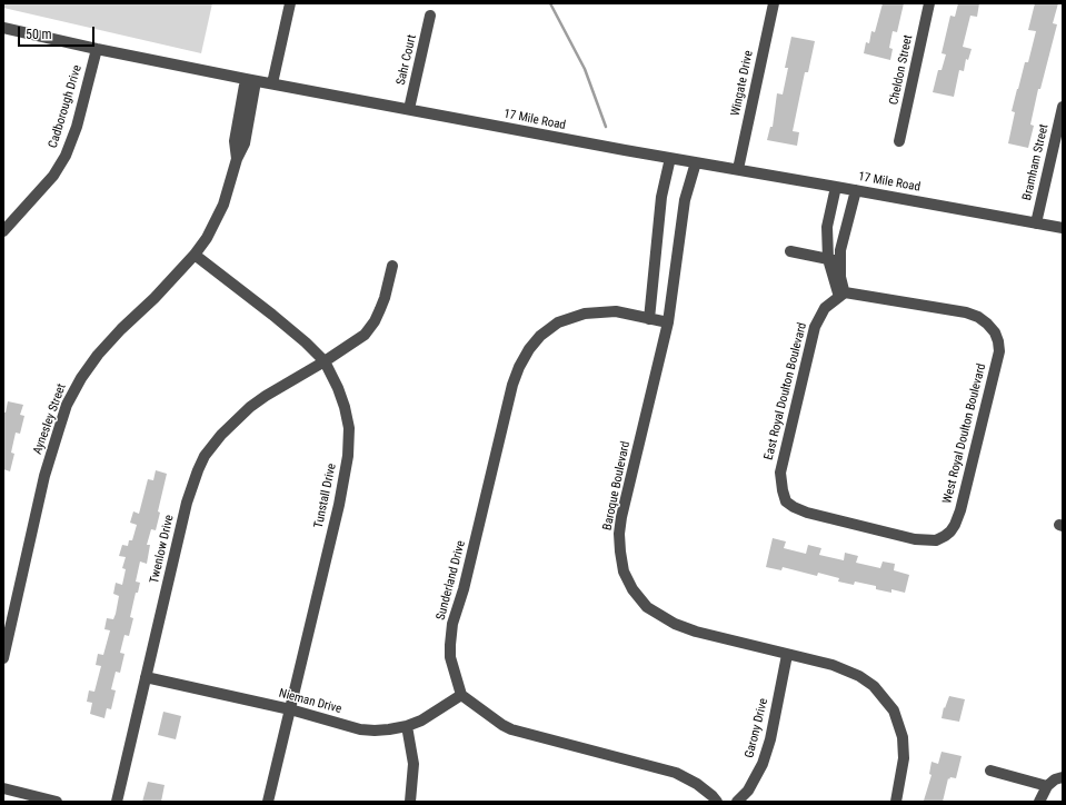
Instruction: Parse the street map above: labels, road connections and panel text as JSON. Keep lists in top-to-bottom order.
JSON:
{
  "streets": {
    "street": [
      "Sahr Court",
      "Cheldon Street",
      "Wingate Drive",
      "Cadborough Drive",
      "17 Mile Road",
      "Bramham Street",
      "East Royal Doulton Boulevard",
      "Aynesley Street",
      "West Royal Doulton Boulevard",
      "Baroque Boulevard",
      "Tunstall Drive",
      "Twenlow Drive",
      "Sunderland Drive",
      "Nieman Drive",
      "Garony Drive"
    ]
  },
  "crossings": [
    ["Sahr Court", "17 Mile Road"],
    ["Wingate Drive", "17 Mile Road"],
    ["Cadborough Drive", "17 Mile Road"],
    ["17 Mile Road", "Bramham Street"],
    ["17 Mile Road", "Aynesley Street"],
    ["17 Mile Road", "Baroque Boulevard"],
    ["East Royal Doulton Boulevard", "West Royal Doulton Boulevard"],
    ["Aynesley Street", "Tunstall Drive"],
    ["Baroque Boulevard", "Sunderland Drive"],
    ["Baroque Boulevard", "Garony Drive"],
    ["Tunstall Drive", "Twenlow Drive"],
    ["Tunstall Drive", "Nieman Drive"],
    ["Twenlow Drive", "Nieman Drive"],
    ["Sunderland Drive", "Nieman Drive"]
  ],
  "scale_bar": "50 m"
}
